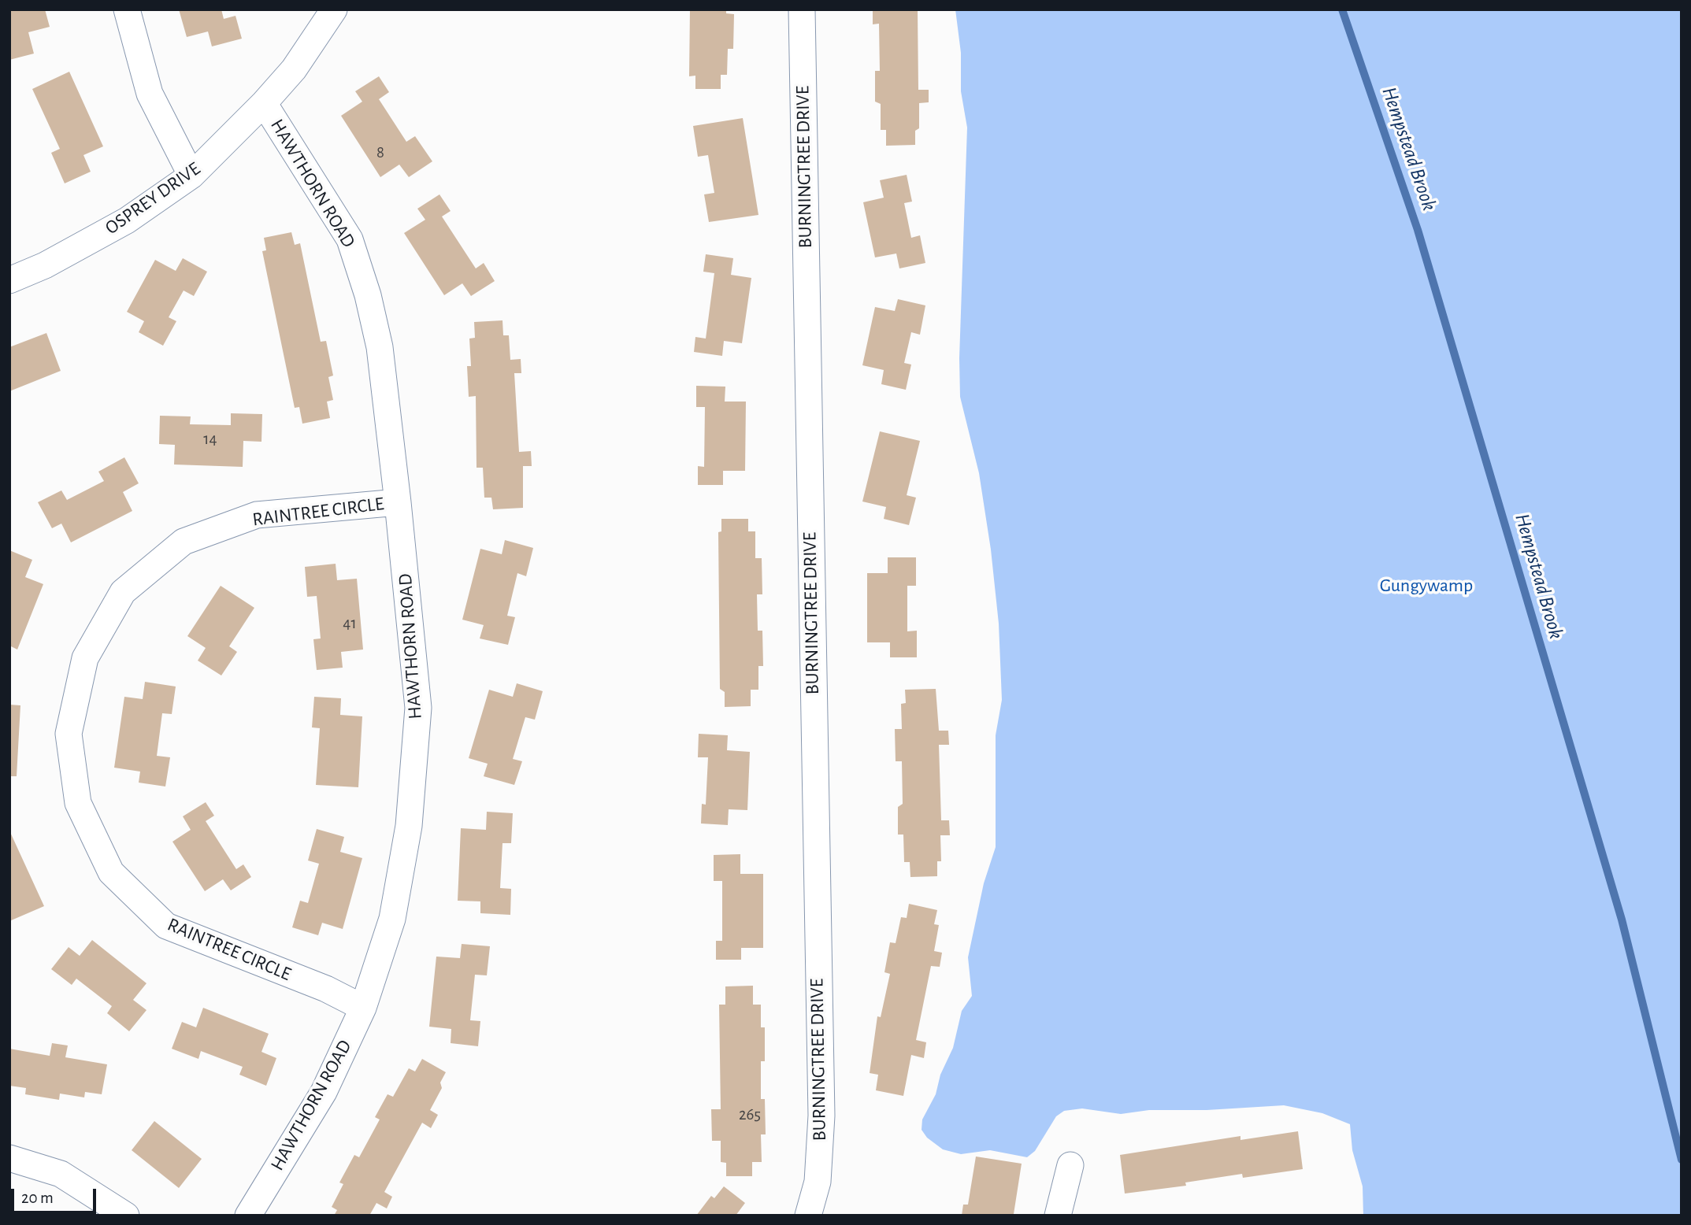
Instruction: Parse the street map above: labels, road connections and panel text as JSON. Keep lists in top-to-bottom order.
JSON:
{
  "streets": {
    "street": [
      "BURNINGTREE DRIVE",
      "HAWTHORN ROAD",
      "OSPREY DRIVE",
      "RAINTREE CIRCLE"
    ]
  },
  "crossings": [
    ["HAWTHORN ROAD", "OSPREY DRIVE"],
    ["HAWTHORN ROAD", "RAINTREE CIRCLE"]
  ],
  "water": ["Hempstead Brook"],
  "parks": ["Gungywamp"],
  "house_numbers": [
    "8",
    "14",
    "41",
    "265"
  ],
  "scale_bar": "20 m"
}
